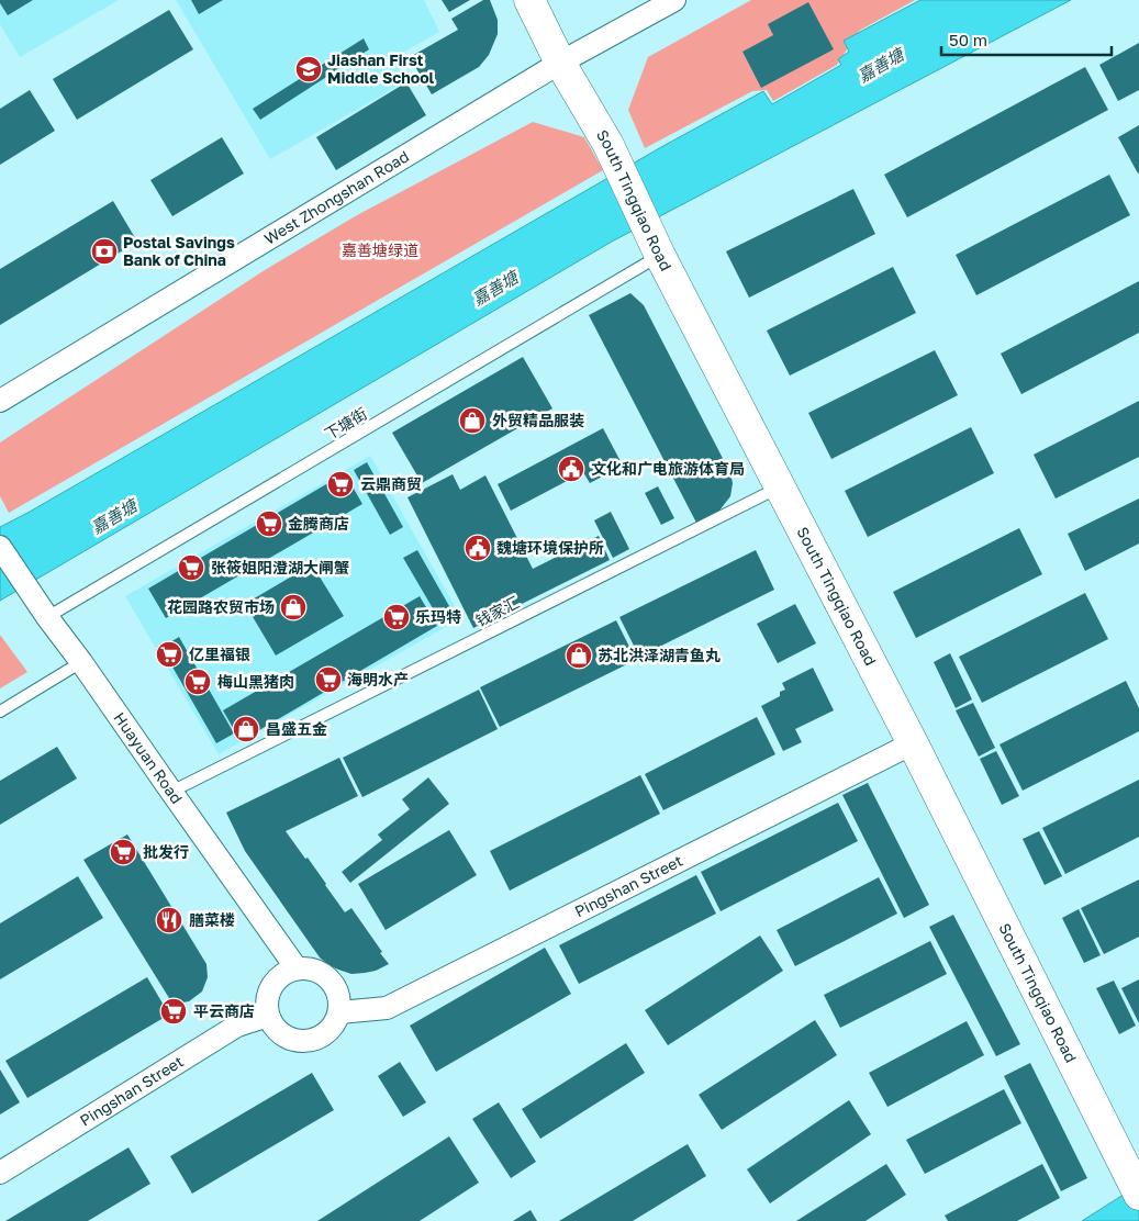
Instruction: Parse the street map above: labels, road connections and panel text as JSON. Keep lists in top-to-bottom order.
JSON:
{
  "streets": {
    "street": [
      "West Zhongshan Road",
      "South Tingqiao Road",
      "Huayuan Road",
      "Pingshan Street"
    ],
    "lane": ["下塘街", "钱家汇"]
  },
  "crossings": [
    ["West Zhongshan Road", "South Tingqiao Road"],
    ["South Tingqiao Road", "下塘街"],
    ["South Tingqiao Road", "钱家汇"],
    ["South Tingqiao Road", "Pingshan Street"],
    ["下塘街", "Huayuan Road"],
    ["钱家汇", "Huayuan Road"],
    ["Huayuan Road", "Pingshan Street"]
  ],
  "water": ["嘉善塘"],
  "parks": ["嘉善塘绿道"],
  "places": {
    "school or university": ["Jiashan First Middle School"],
    "bank": ["Postal Savings Bank of China"],
    "shop": [
      "外贸精品服装",
      "花园路农贸市场",
      "苏北洪泽湖青鱼丸",
      "昌盛五金"
    ],
    "public building": ["文化和广电旅游体育局", "魏塘环境保护所"],
    "supermarket": [
      "云鼎商贸",
      "金腾商店",
      "张筱姐阳澄湖大闸蟹",
      "乐玛特",
      "亿里福银",
      "海明水产",
      "梅山黑猪肉",
      "批发行",
      "平云商店"
    ],
    "restaurant": ["膳菜楼"]
  },
  "scale_bar": "50 m"
}
